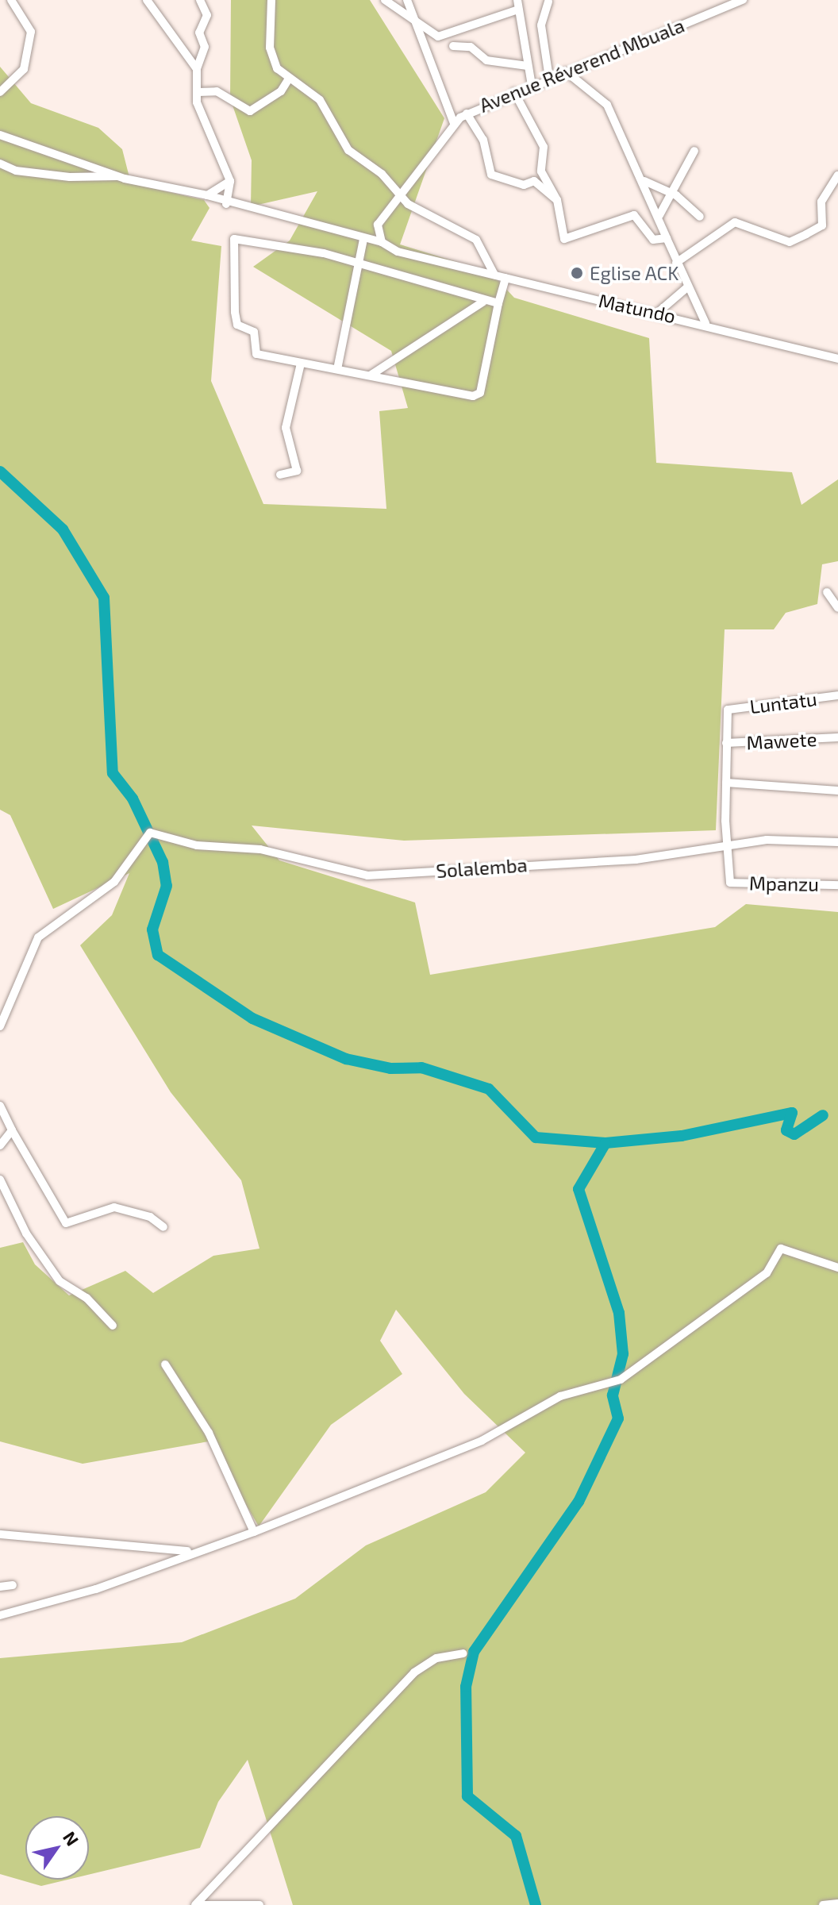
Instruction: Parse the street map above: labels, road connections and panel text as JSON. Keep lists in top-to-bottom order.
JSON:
{
  "streets": {
    "street": [
      "Avenue Réverend Mbuala",
      "Matundo",
      "Luntatu",
      "Mawete",
      "Solalemba",
      "Mpanzu"
    ]
  },
  "crossings": [
    ["Avenue Réverend Mbuala", "Matundo"],
    ["Luntatu", "Mawete"],
    ["Solalemba", "Mpanzu"]
  ],
  "places": ["Eglise ACK"],
  "north": "top right"
}
